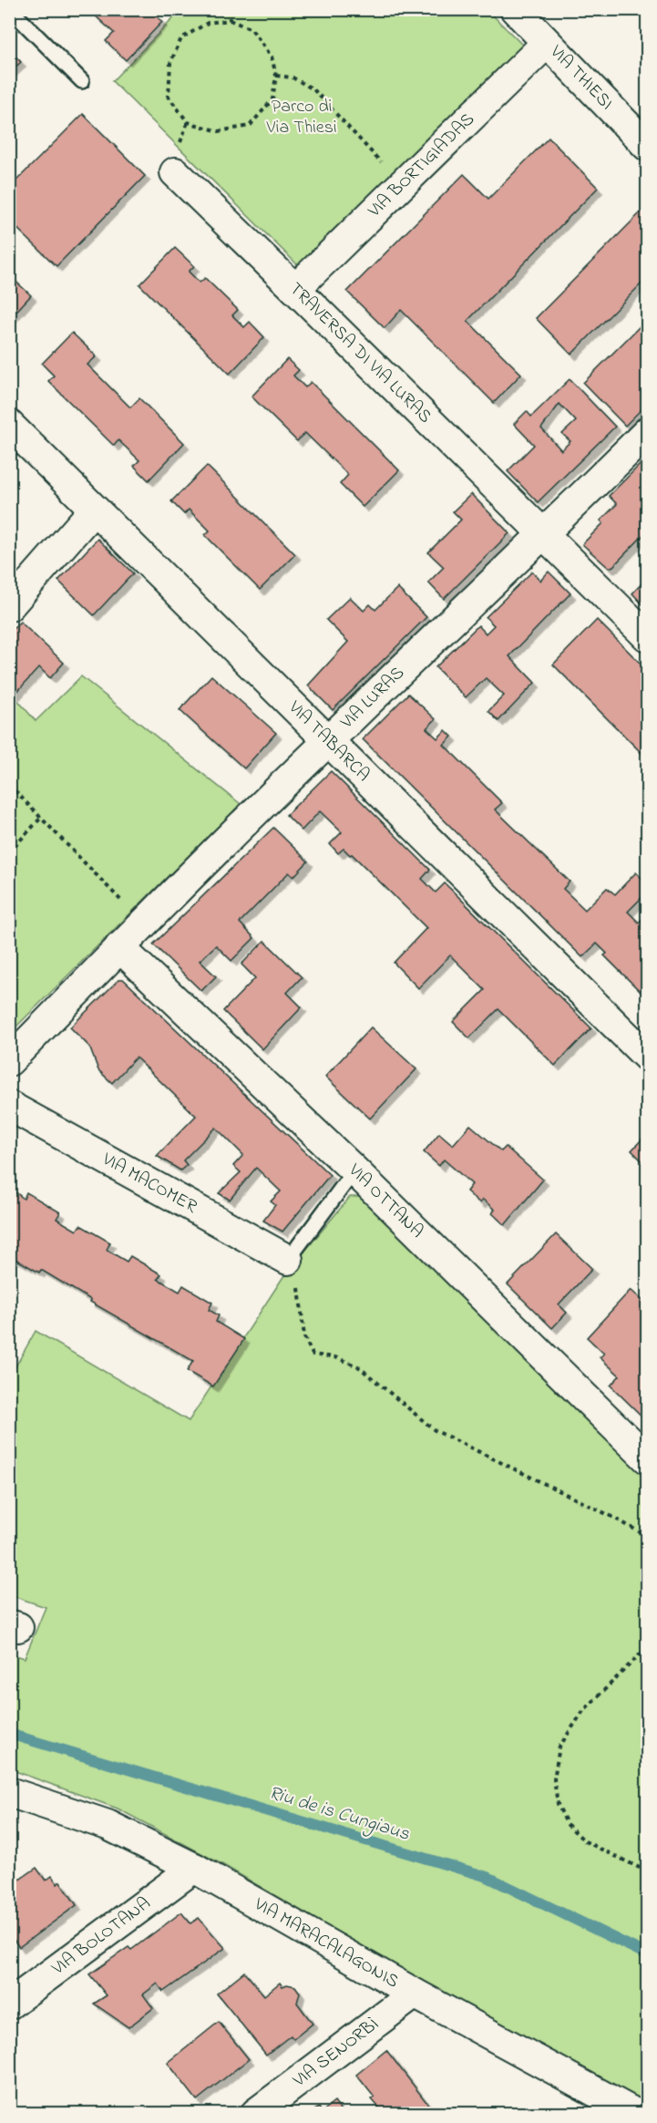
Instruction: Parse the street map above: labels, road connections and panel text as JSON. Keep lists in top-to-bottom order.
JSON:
{
  "streets": {
    "street": [
      "VIA THIESI",
      "VIA BORTIGIADAS",
      "TRAVERSA DI VIA LURAS",
      "VIA LURAS",
      "VIA TABARCA",
      "VIA MACOMER",
      "VIA OTTANA",
      "VIA BOLOTANA",
      "VIA MARACALAGONIS",
      "VIA SENORBÌ"
    ]
  },
  "crossings": [
    ["VIA THIESI", "VIA BORTIGIADAS"],
    ["VIA BORTIGIADAS", "TRAVERSA DI VIA LURAS"],
    ["TRAVERSA DI VIA LURAS", "VIA LURAS"],
    ["VIA LURAS", "VIA TABARCA"],
    ["VIA LURAS", "VIA OTTANA"],
    ["VIA BOLOTANA", "VIA MARACALAGONIS"],
    ["VIA MARACALAGONIS", "VIA SENORBÌ"]
  ],
  "water": ["Riu de is Cungiaus"],
  "parks": ["Parco di Via Thiesi"]
}
